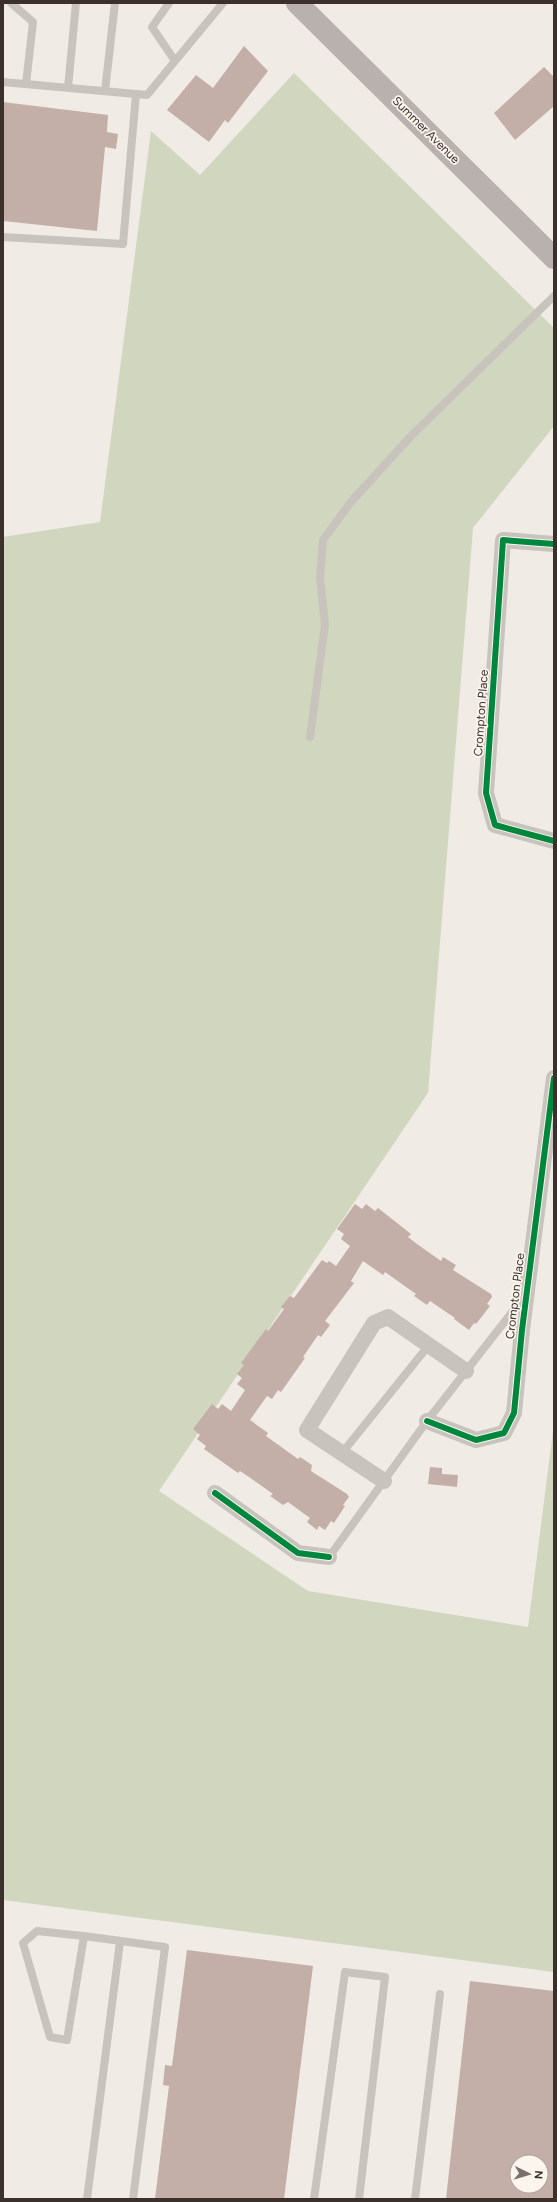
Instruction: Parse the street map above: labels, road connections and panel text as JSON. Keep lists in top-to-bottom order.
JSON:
{
  "streets": {
    "main road": ["Summer Avenue"],
    "street": ["Crompton Place"]
  },
  "north": "right"
}
